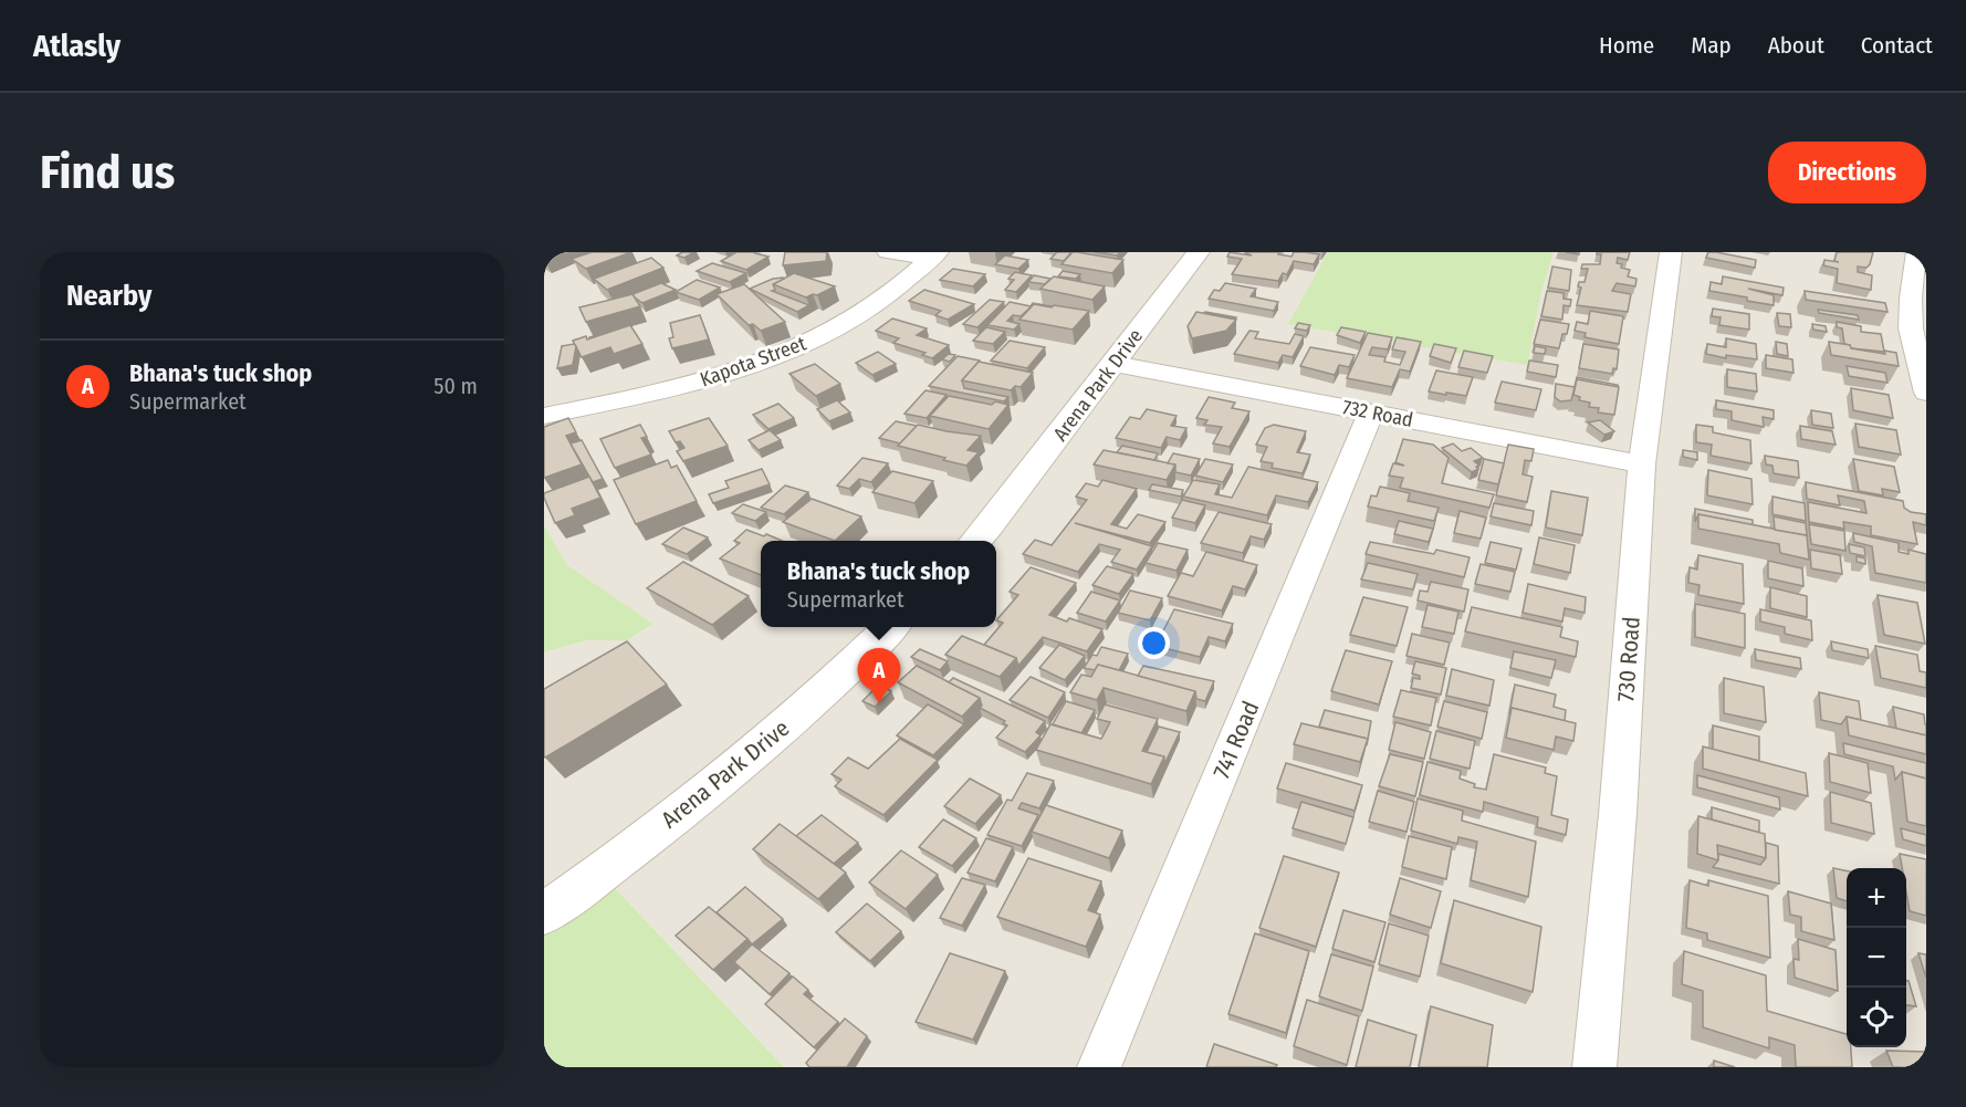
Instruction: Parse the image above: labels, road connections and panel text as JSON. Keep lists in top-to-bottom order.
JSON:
{
  "streets": {
    "street": [
      "Kapota Street",
      "Arena Park Drive",
      "732 Road",
      "730 Road",
      "741 Road"
    ]
  },
  "crossings": [
    ["Arena Park Drive", "732 Road"],
    ["732 Road", "730 Road"],
    ["732 Road", "741 Road"]
  ],
  "page": {
    "header": "Atlasly",
    "nav": [
      "Home",
      "Map",
      "About",
      "Contact"
    ],
    "buttons": "Directions",
    "title": "Find us",
    "heading": "Nearby",
    "list": [
      {
        "mark": "A",
        "name": "Bhana's tuck shop",
        "note": "Supermarket",
        "value": "50 m"
      }
    ],
    "popup": ["Bhana's tuck shop", "Supermarket"],
    "pins": "A",
    "map_buttons": ["+", "−"]
  }
}
